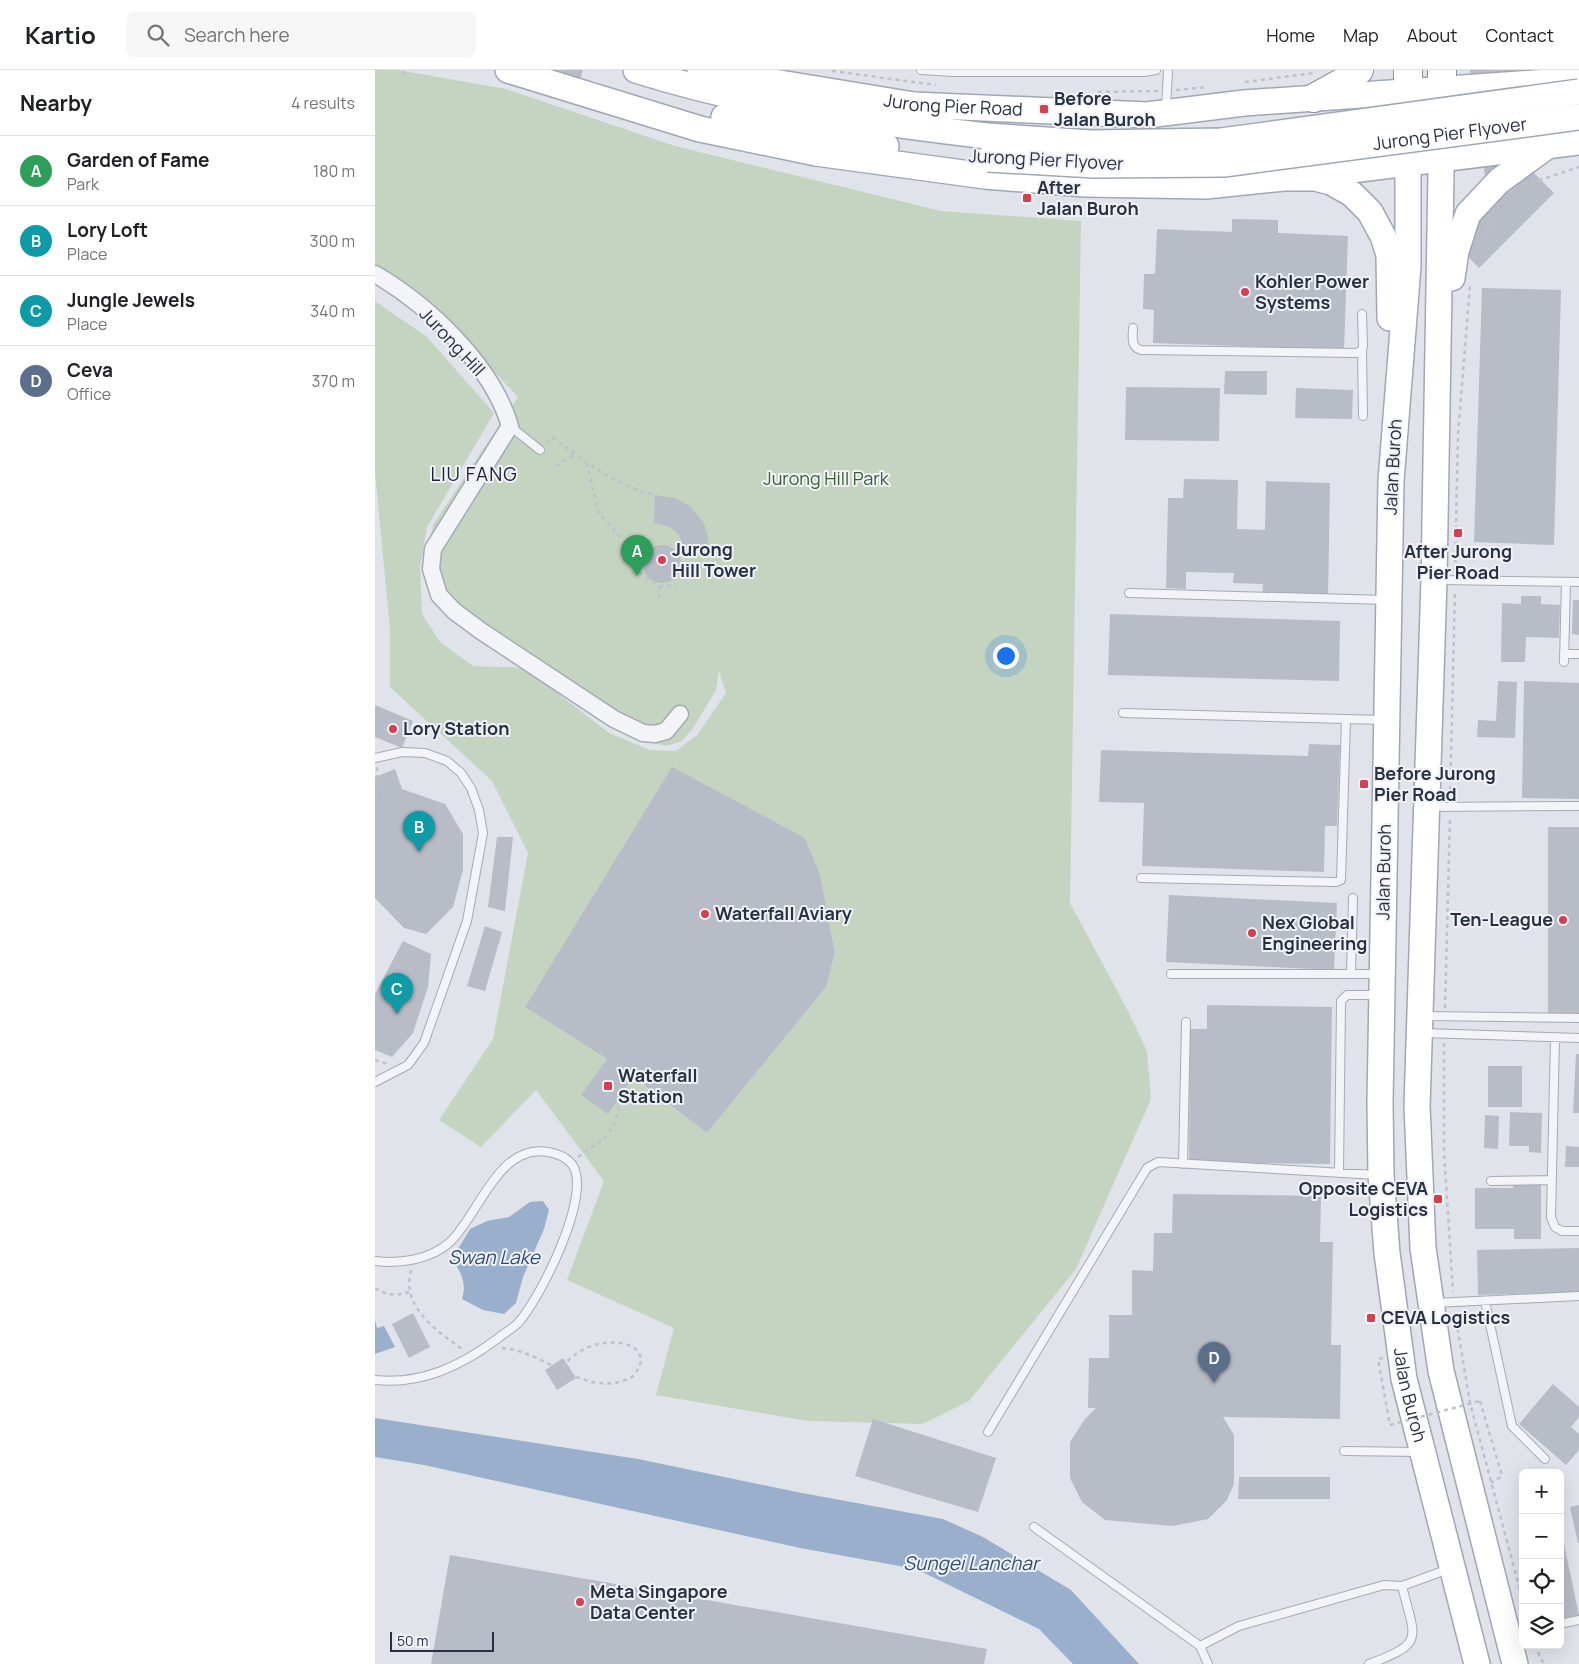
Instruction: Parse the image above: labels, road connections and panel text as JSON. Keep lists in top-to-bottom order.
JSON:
{
  "streets": {
    "main road": ["Jurong Pier Road", "Jurong Pier Flyover", "Jalan Buroh"],
    "street": ["Jurong Hill"]
  },
  "districts": ["LIU FANG"],
  "water": ["Swan Lake", "Sungei Lanchar"],
  "parks": ["Jurong Hill Park"],
  "places": {
    "transit": [
      "Before Jalan Buroh",
      "After Jalan Buroh",
      "After Jurong Pier Road",
      "Before Jurong Pier Road",
      "Waterfall Station",
      "Opposite CEVA Logistics",
      "CEVA Logistics"
    ],
    "other": [
      "Kohler Power Systems",
      "Jurong Hill Tower",
      "Lory Station",
      "Waterfall Aviary",
      "Ten-League",
      "Nex Global Engineering",
      "Meta Singapore Data Center"
    ]
  },
  "scale_bar": "50 m",
  "page": {
    "header": "Kartio",
    "search": "Search here",
    "nav": [
      "Home",
      "Map",
      "About",
      "Contact"
    ],
    "heading": ["Nearby", "4 results"],
    "list": [
      {
        "mark": "A",
        "name": "Garden of Fame",
        "note": "Park",
        "value": "180 m"
      },
      {
        "mark": "B",
        "name": "Lory Loft",
        "note": "Place",
        "value": "300 m"
      },
      {
        "mark": "C",
        "name": "Jungle Jewels",
        "note": "Place",
        "value": "340 m"
      },
      {
        "mark": "D",
        "name": "Ceva",
        "note": "Office",
        "value": "370 m"
      }
    ],
    "pins": [
      "A",
      "B",
      "C",
      "D"
    ],
    "map_buttons": ["+", "−"],
    "scale": "50 m"
  }
}
